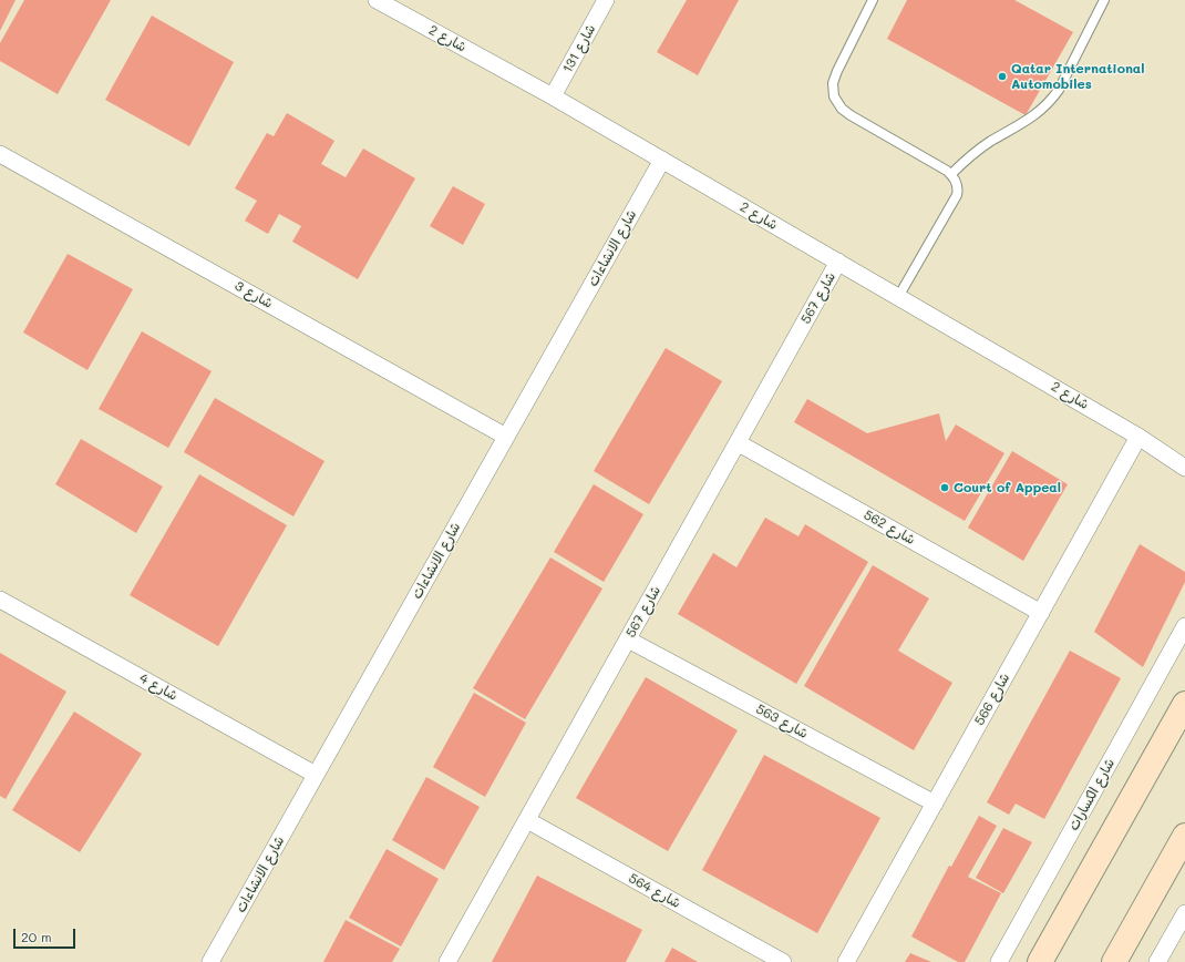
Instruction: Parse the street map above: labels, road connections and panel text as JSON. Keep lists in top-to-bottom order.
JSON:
{
  "streets": {
    "street": [
      "شارع 2",
      "شارع 131",
      "شارع الانشاءات",
      "شارع 3",
      "شارع 567",
      "شارع 562",
      "شارع 4",
      "شارع 566",
      "شارع 563",
      "شارع الكسارات",
      "شارع 564"
    ]
  },
  "crossings": [
    ["شارع 2", "شارع 131"],
    ["شارع 2", "شارع الانشاءات"],
    ["شارع 2", "شارع 567"],
    ["شارع 2", "شارع 566"],
    ["شارع الانشاءات", "شارع 3"],
    ["شارع الانشاءات", "شارع 4"],
    ["شارع 567", "شارع 562"],
    ["شارع 567", "شارع 563"],
    ["شارع 567", "شارع 564"],
    ["شارع 562", "شارع 566"],
    ["شارع 566", "شارع 563"]
  ],
  "places": ["Qatar International Automobiles", "Court of Appeal"],
  "scale_bar": "20 m"
}
